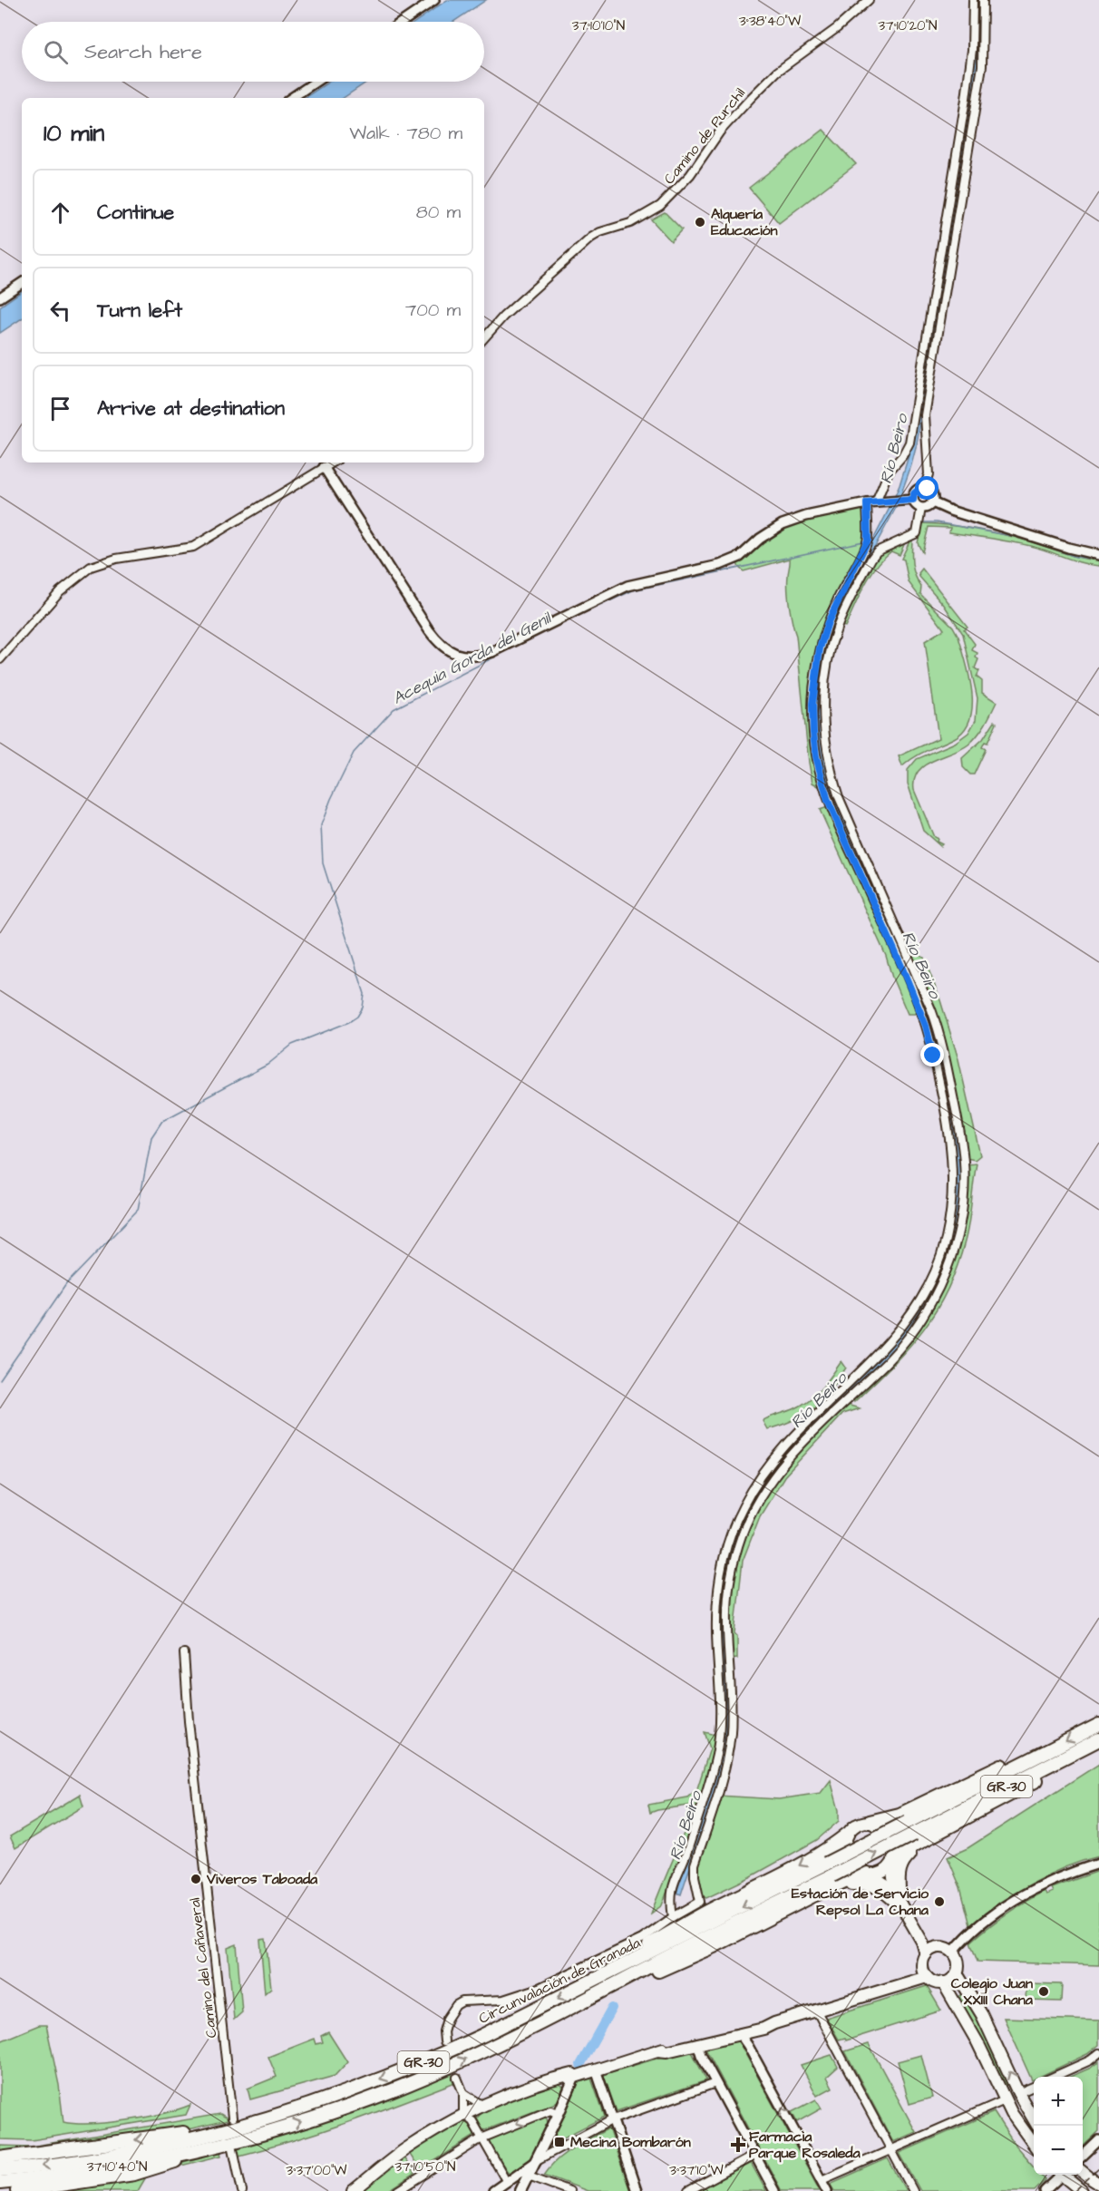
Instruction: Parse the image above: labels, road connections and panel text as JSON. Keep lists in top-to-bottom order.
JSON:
{
  "streets": {
    "highway": ["GR-30", "Circunvalación de Granada"],
    "street": ["Camino de Purchil", "Camino del Cañaveral"]
  },
  "crossings": [
    ["Camino del Cañaveral", "Circunvalación de Granada"]
  ],
  "water": ["Río Beiro", "Acequia Gorda del Genil"],
  "places": {
    "other": [
      "Alquería Educación",
      "Viveros Taboada",
      "Estación de Servicio Repsol La Chana",
      "Colegio Juan XXIII Chana"
    ],
    "transit": ["Mecina Bombarón"],
    "health": ["Farmacia Parque Rosaleda"]
  },
  "page": {
    "search": "Search here",
    "heading": ["10 min", "Walk · 780 m"],
    "list": [
      ["Continue", "80 m"],
      ["Turn left", "700 m"],
      "Arrive at destination"
    ],
    "map_buttons": ["+", "−"]
  },
  "coordinates": [
    "3°38'40\"W",
    "37°10'20\"N",
    "37°10'10\"N",
    "37°10'40\"N",
    "37°10'50\"N",
    "3°37'00\"W",
    "3°37'10\"W"
  ]
}
